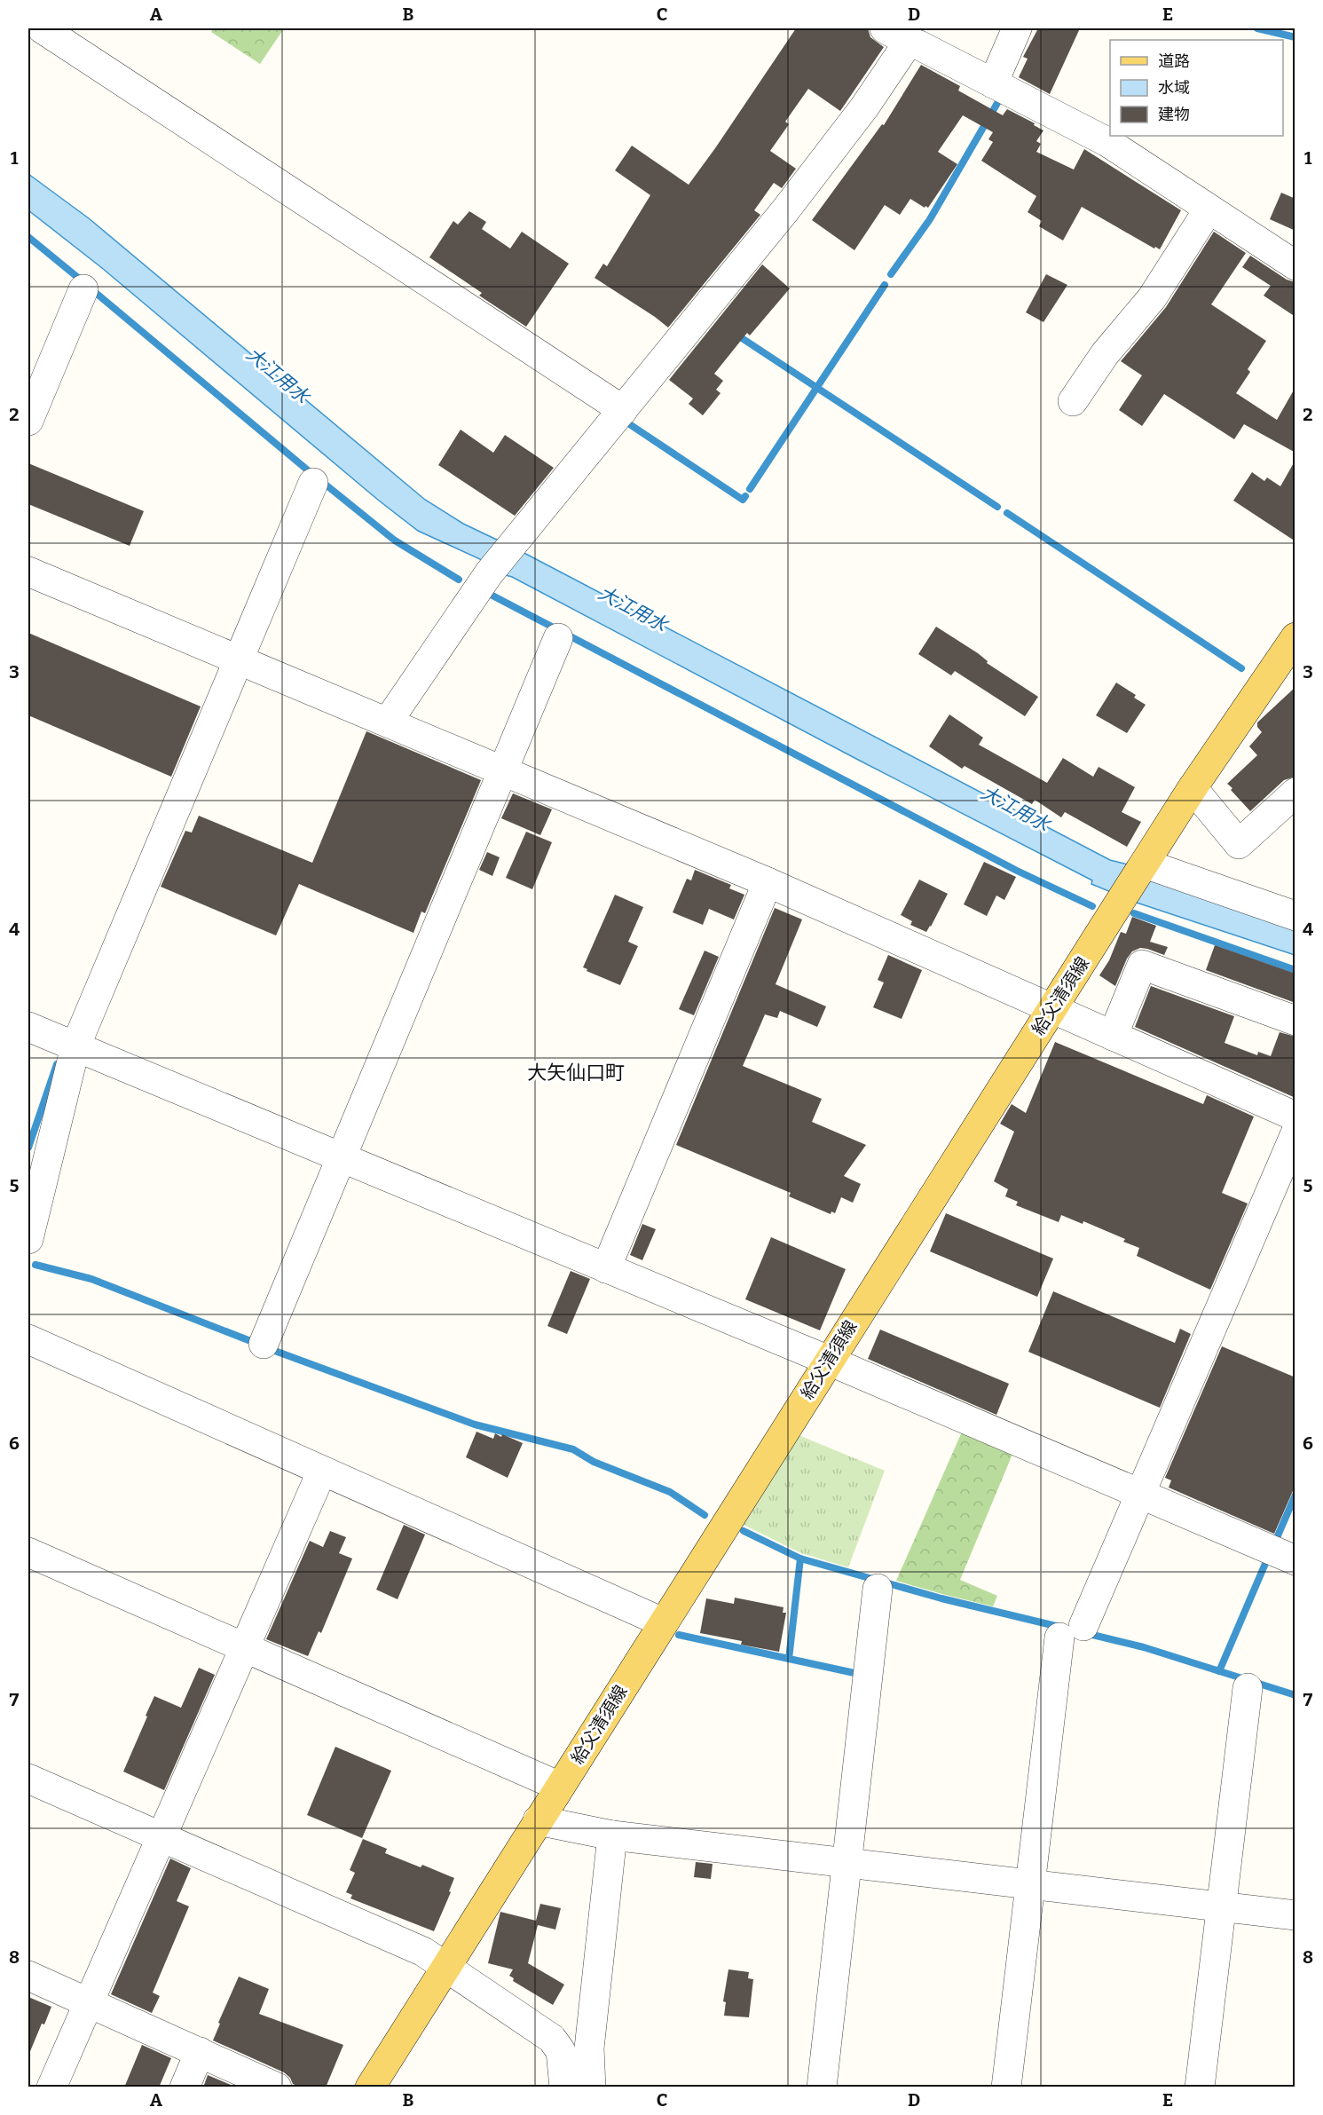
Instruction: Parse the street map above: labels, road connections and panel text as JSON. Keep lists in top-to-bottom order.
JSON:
{
  "streets": {
    "main road": ["給父清須線"]
  },
  "districts": ["大矢仙口町"],
  "water": ["大江用水"],
  "legend": ["道路", "水域", "建物"],
  "grid": {
    "columns": [
      "A",
      "B",
      "C",
      "D",
      "E"
    ],
    "rows": [
      "1",
      "2",
      "3",
      "4",
      "5",
      "6",
      "7",
      "8"
    ]
  }
}
